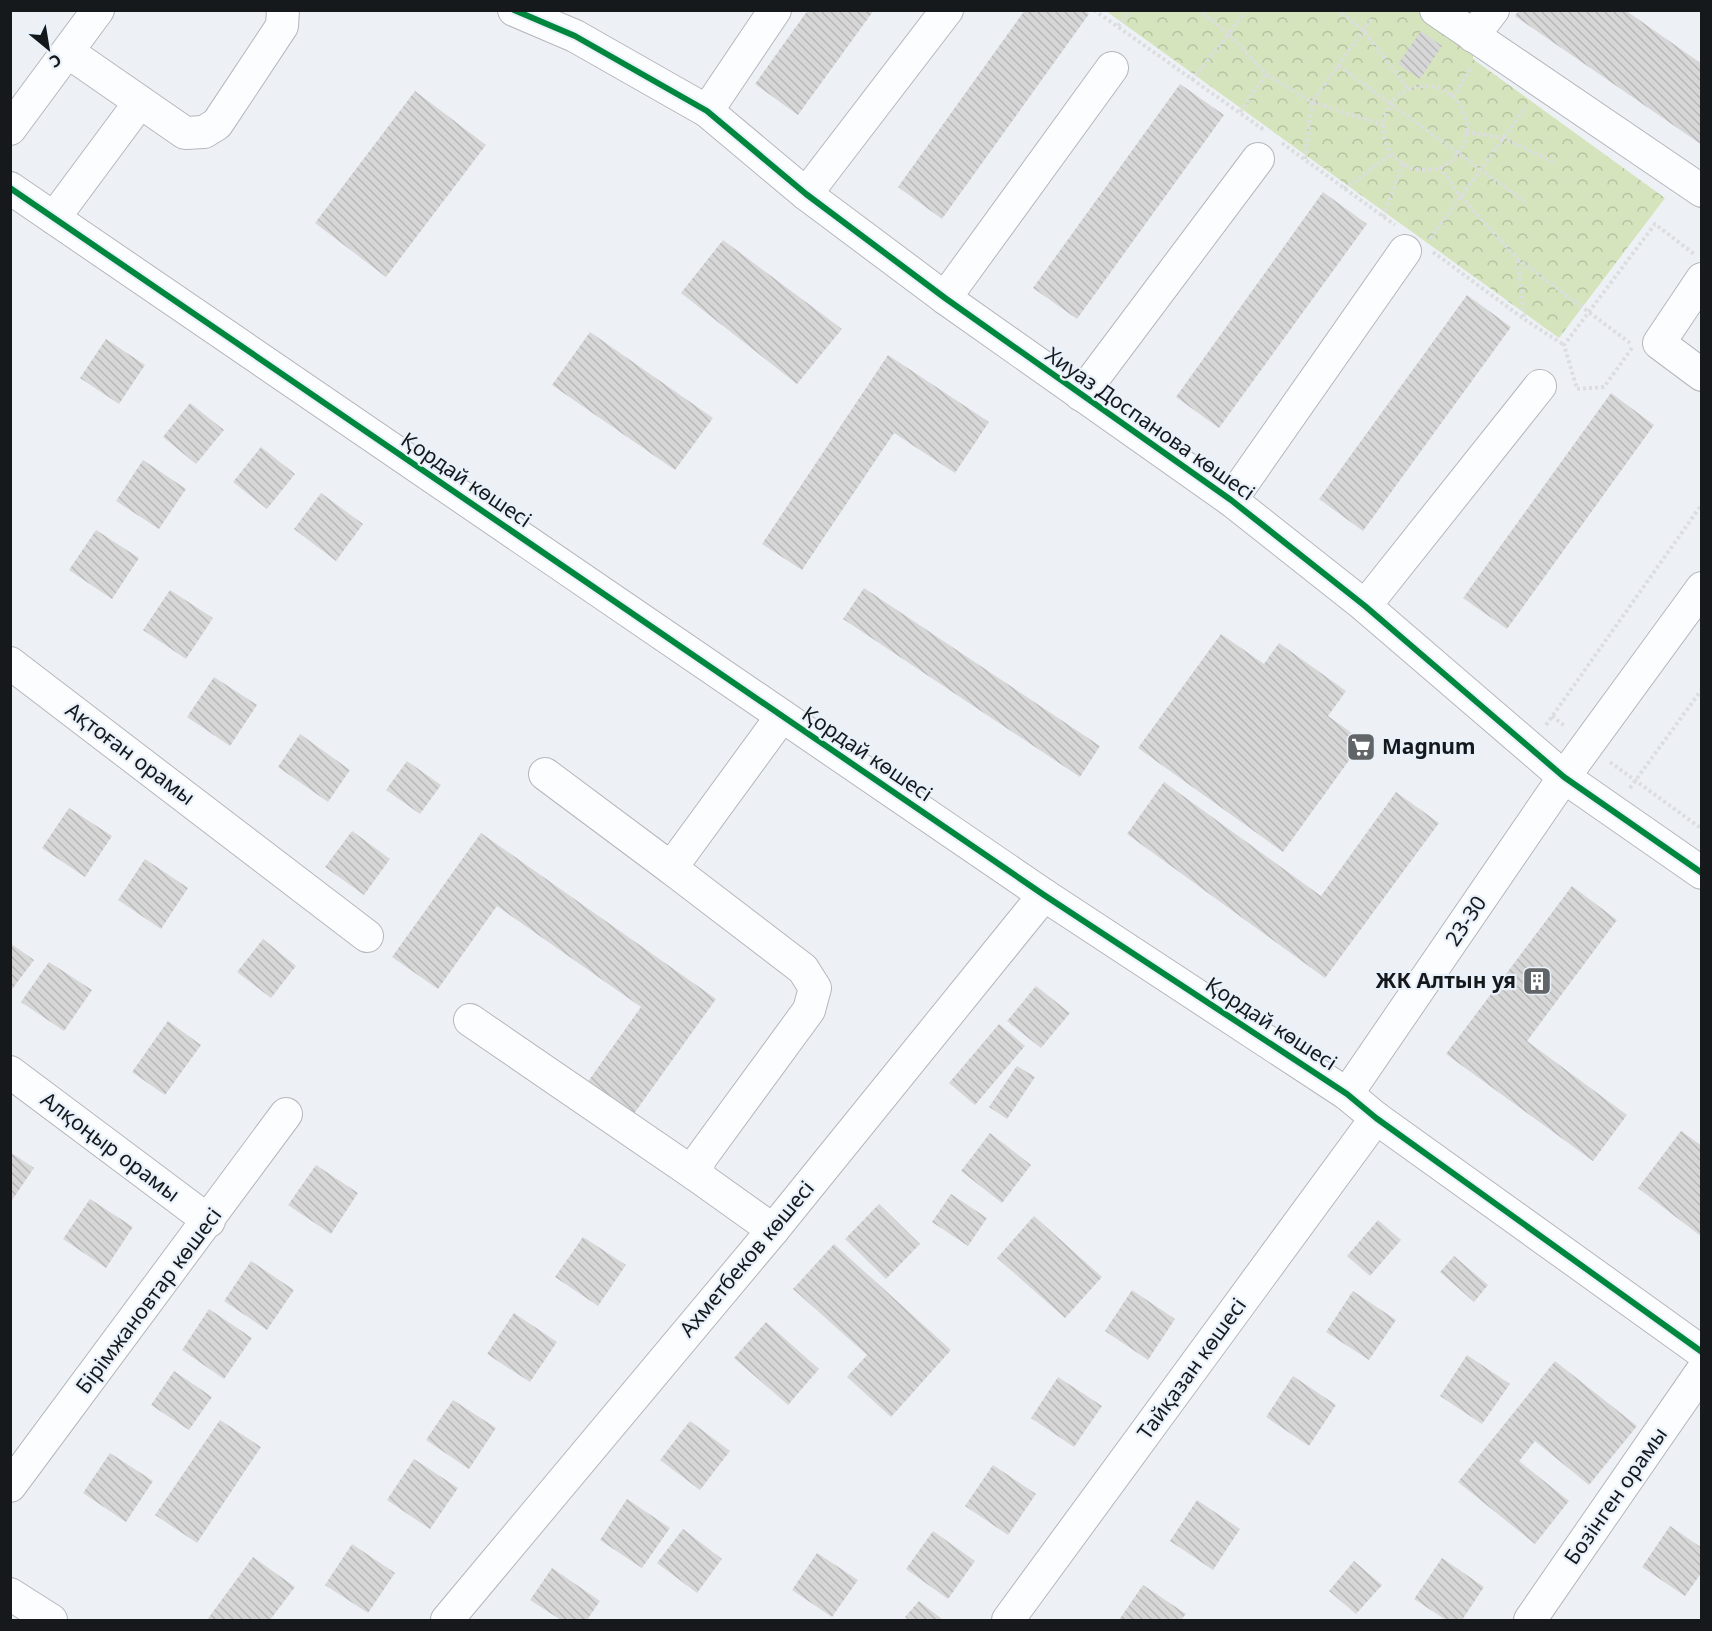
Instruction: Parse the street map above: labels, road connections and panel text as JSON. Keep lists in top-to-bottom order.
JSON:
{
  "streets": {
    "street": [
      "Хиуаз Доспанова көшесі",
      "Қордай көшесі",
      "Ақтоған орамы",
      "23-30",
      "Алқоңыр орамы",
      "Ахметбеков көшесі",
      "Бірімжановтар көшесі",
      "Тайқазан көшесі",
      "Бозінген орамы"
    ]
  },
  "crossings": [
    ["Хиуаз Доспанова көшесі", "23-30"],
    ["Қордай көшесі", "23-30"],
    ["Қордай көшесі", "Ахметбеков көшесі"],
    ["Қордай көшесі", "Тайқазан көшесі"],
    ["Алқоңыр орамы", "Бірімжановтар көшесі"]
  ],
  "places": {
    "supermarket": ["Magnum"],
    "building": ["ЖК Алтын уя"]
  },
  "north": "bottom right"
}
